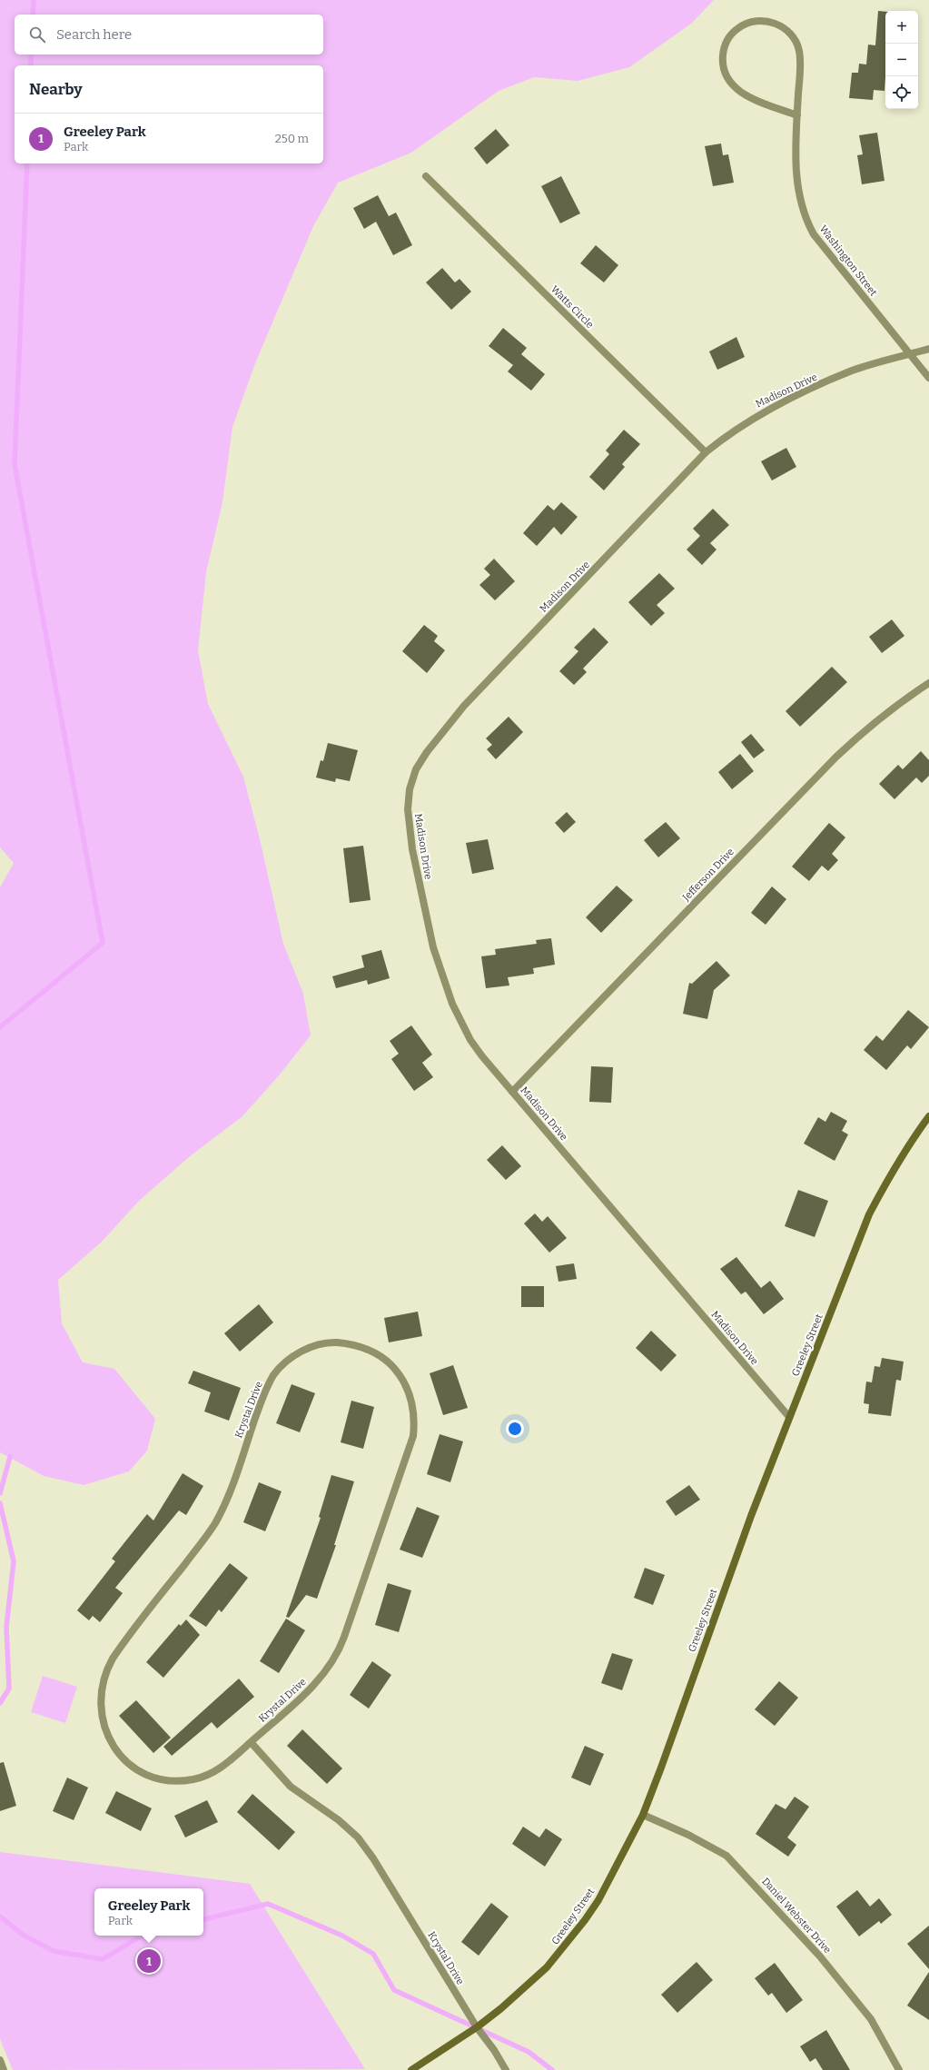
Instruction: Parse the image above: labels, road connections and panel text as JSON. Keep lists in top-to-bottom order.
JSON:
{
  "streets": {
    "street": [
      "Washington Street",
      "Watts Circle",
      "Madison Drive",
      "Jefferson Drive",
      "Greeley Street",
      "Krystal Drive",
      "Daniel Webster Drive"
    ]
  },
  "crossings": [
    ["Washington Street", "Madison Drive"],
    ["Watts Circle", "Madison Drive"],
    ["Madison Drive", "Jefferson Drive"],
    ["Madison Drive", "Greeley Street"],
    ["Greeley Street", "Krystal Drive"],
    ["Greeley Street", "Daniel Webster Drive"]
  ],
  "page": {
    "map_buttons": ["+", "−"],
    "search": "Search here",
    "heading": "Nearby",
    "list": [
      {
        "mark": "1",
        "name": "Greeley Park",
        "note": "Park",
        "value": "250 m"
      }
    ],
    "popup": ["Greeley Park", "Park"],
    "pins": "1"
  }
}
